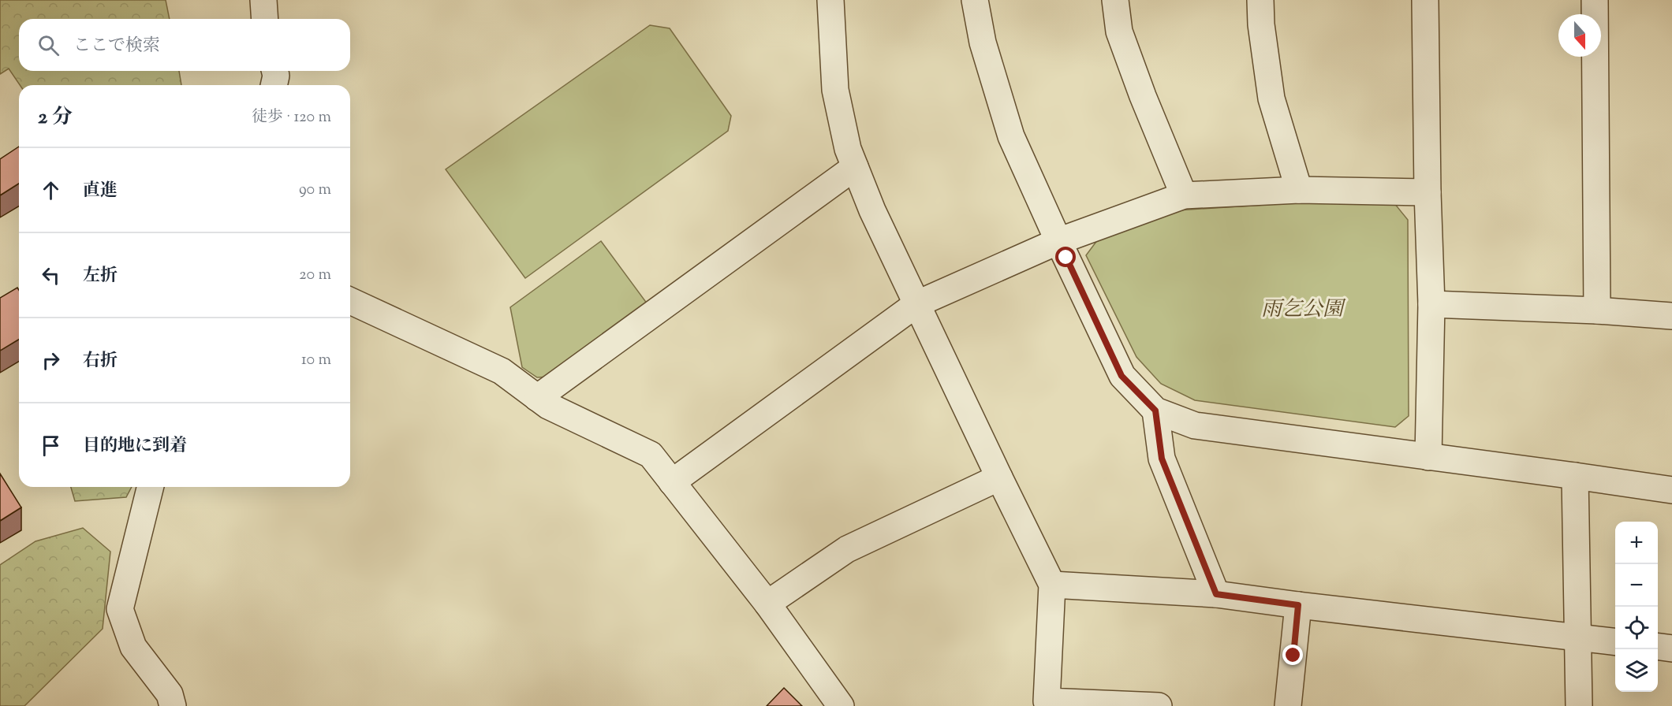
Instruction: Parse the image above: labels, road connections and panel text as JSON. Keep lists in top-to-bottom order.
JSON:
{
  "parks": ["雨乞公園"],
  "north": "bottom",
  "page": {
    "search": "ここで検索",
    "heading": ["2 分", "徒歩 · 120 m"],
    "list": [
      ["直進", "90 m"],
      ["左折", "20 m"],
      ["右折", "10 m"],
      "目的地に到着"
    ],
    "map_buttons": ["+", "−"]
  }
}
